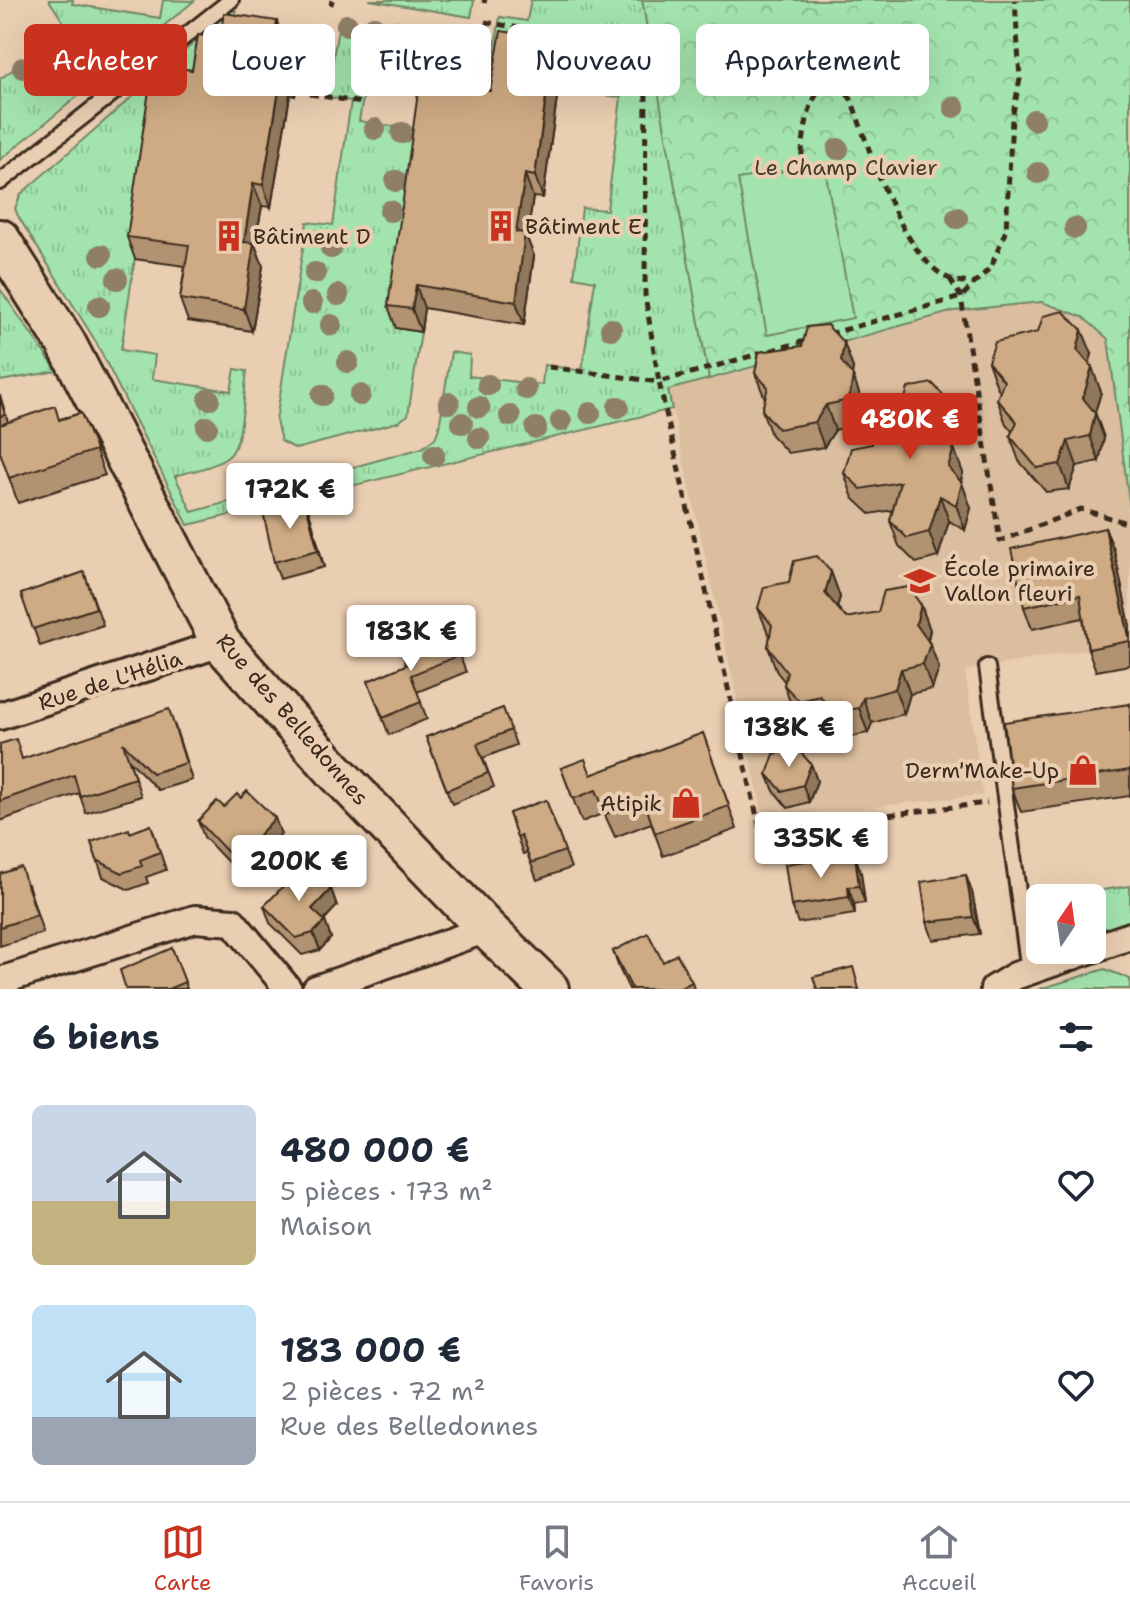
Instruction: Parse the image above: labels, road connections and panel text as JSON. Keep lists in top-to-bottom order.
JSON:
{
  "streets": {
    "main road": ["Rue des Belledonnes"],
    "street": ["Rue de L'Hélia"]
  },
  "crossings": [
    ["Rue de L'Hélia", "Rue des Belledonnes"]
  ],
  "parks": ["Le Champ Clavier"],
  "places": {
    "building": ["Bâtiment E", "Bâtiment D"],
    "school or university": ["École primaire Vallon fleuri"],
    "shop": ["Derm'Make-Up", "Atipik"]
  },
  "north": "top",
  "page": {
    "chip": [
      "Acheter",
      "Louer",
      "Filtres",
      "Nouveau",
      "Appartement"
    ],
    "price": [
      "480K €",
      "172K €",
      "183K €",
      "138K €",
      "335K €",
      "200K €"
    ],
    "heading": "6 biens",
    "list": [
      {
        "name": "480 000 €",
        "note": "5 pièces · 173 m² · Maison"
      },
      {
        "name": "183 000 €",
        "note": "2 pièces · 72 m² · Rue des Belledonnes"
      }
    ],
    "tabs": ["Carte", "Favoris", "Accueil"]
  }
}
